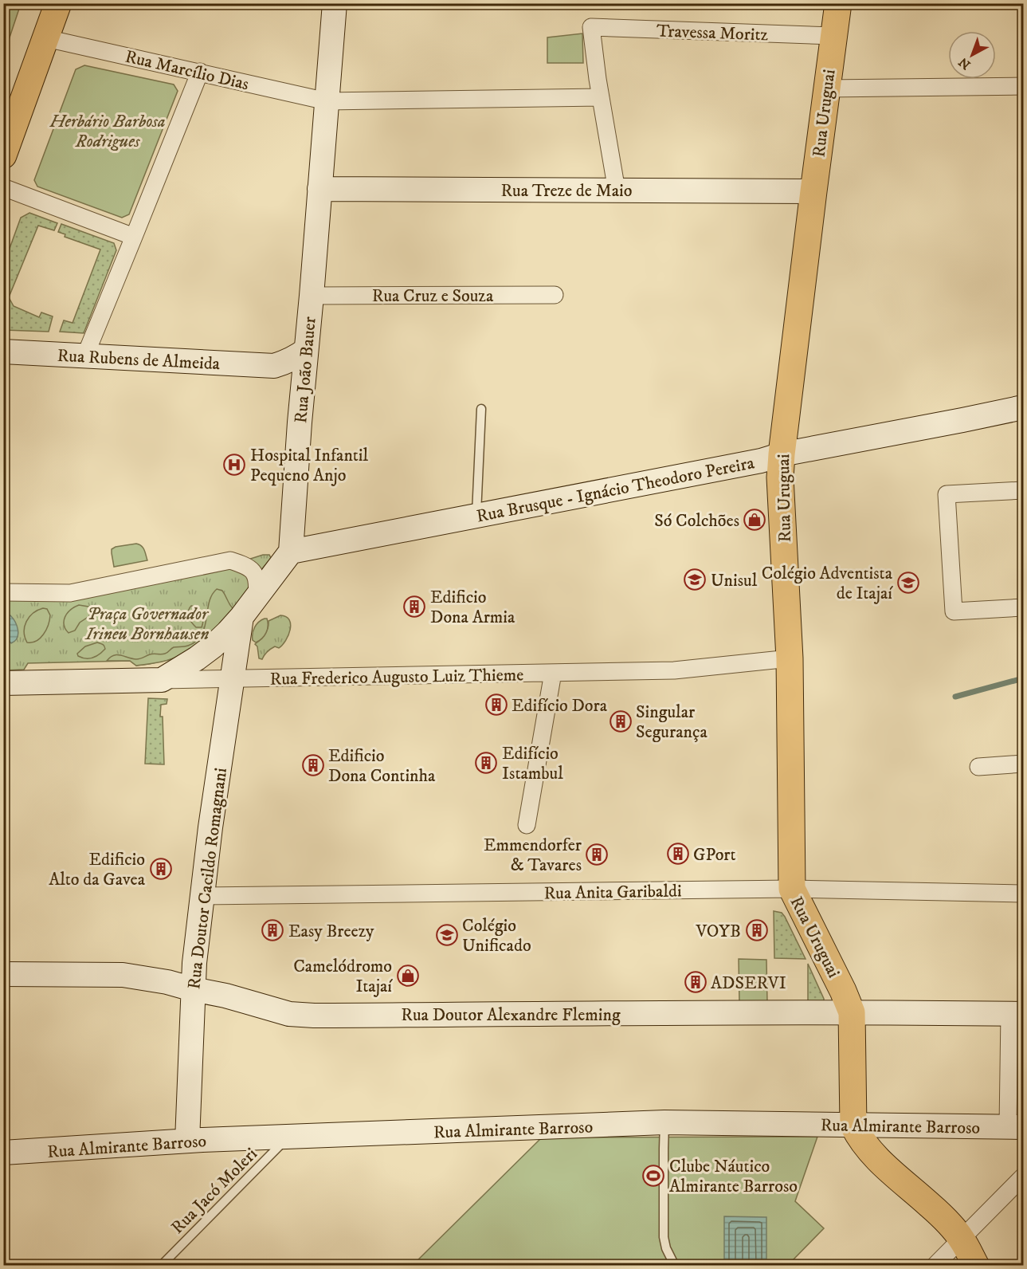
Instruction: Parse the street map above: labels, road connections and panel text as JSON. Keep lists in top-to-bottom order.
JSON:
{
  "streets": {
    "main road": ["Rua Uruguai"],
    "street": [
      "Travessa Moritz",
      "Rua Marcílio Dias",
      "Rua Treze de Maio",
      "Rua Cruz e Souza",
      "Rua Rubens de Almeida",
      "Rua João Bauer",
      "Rua Brusque - Ignácio Theodoro Pereira",
      "Rua Frederico Augusto Luiz Thieme",
      "Rua Doutor Cacildo Romagnani",
      "Rua Anita Garibaldi",
      "Rua Doutor Alexandre Fleming",
      "Rua Almirante Barroso"
    ],
    "lane": ["Rua Jacó Moleri"]
  },
  "crossings": [
    ["Travessa Moritz", "Rua Marcílio Dias"],
    ["Travessa Moritz", "Rua Uruguai"],
    ["Rua Marcílio Dias", "Rua João Bauer"],
    ["Rua Uruguai", "Rua Treze de Maio"],
    ["Rua Uruguai", "Rua Brusque - Ignácio Theodoro Pereira"],
    ["Rua Uruguai", "Rua Frederico Augusto Luiz Thieme"],
    ["Rua Uruguai", "Rua Anita Garibaldi"],
    ["Rua Uruguai", "Rua Doutor Alexandre Fleming"],
    ["Rua Uruguai", "Rua Almirante Barroso"],
    ["Rua Treze de Maio", "Rua João Bauer"],
    ["Rua Cruz e Souza", "Rua João Bauer"],
    ["Rua Rubens de Almeida", "Rua João Bauer"],
    ["Rua João Bauer", "Rua Brusque - Ignácio Theodoro Pereira"],
    ["Rua Frederico Augusto Luiz Thieme", "Rua Doutor Cacildo Romagnani"],
    ["Rua Doutor Cacildo Romagnani", "Rua Anita Garibaldi"],
    ["Rua Doutor Cacildo Romagnani", "Rua Doutor Alexandre Fleming"],
    ["Rua Doutor Cacildo Romagnani", "Rua Almirante Barroso"],
    ["Rua Almirante Barroso", "Rua Jacó Moleri"]
  ],
  "parks": ["Herbário Barbosa Rodrigues", "Praça Governador Irineu Bornhausen"],
  "places": {
    "hospital": ["Hospital Infantil Pequeno Anjo"],
    "shop": ["Só Colchões", "Camelódromo Itajaí"],
    "school or university": ["Unisul", "Colégio Adventista de Itajaí", "Colégio Unificado"],
    "building": [
      "Edificio Dona Armia",
      "Edifício Dora",
      "Singular Segurança",
      "Edifício Istambul",
      "Edificio Dona Continha",
      "GPort",
      "Emmendorfer & Tavares",
      "Edificio Alto da Gavea",
      "Easy Breezy",
      "VOYB",
      "ADSERVI"
    ],
    "sports": ["Clube Náutico Almirante Barroso"]
  },
  "north": "bottom left"
}
